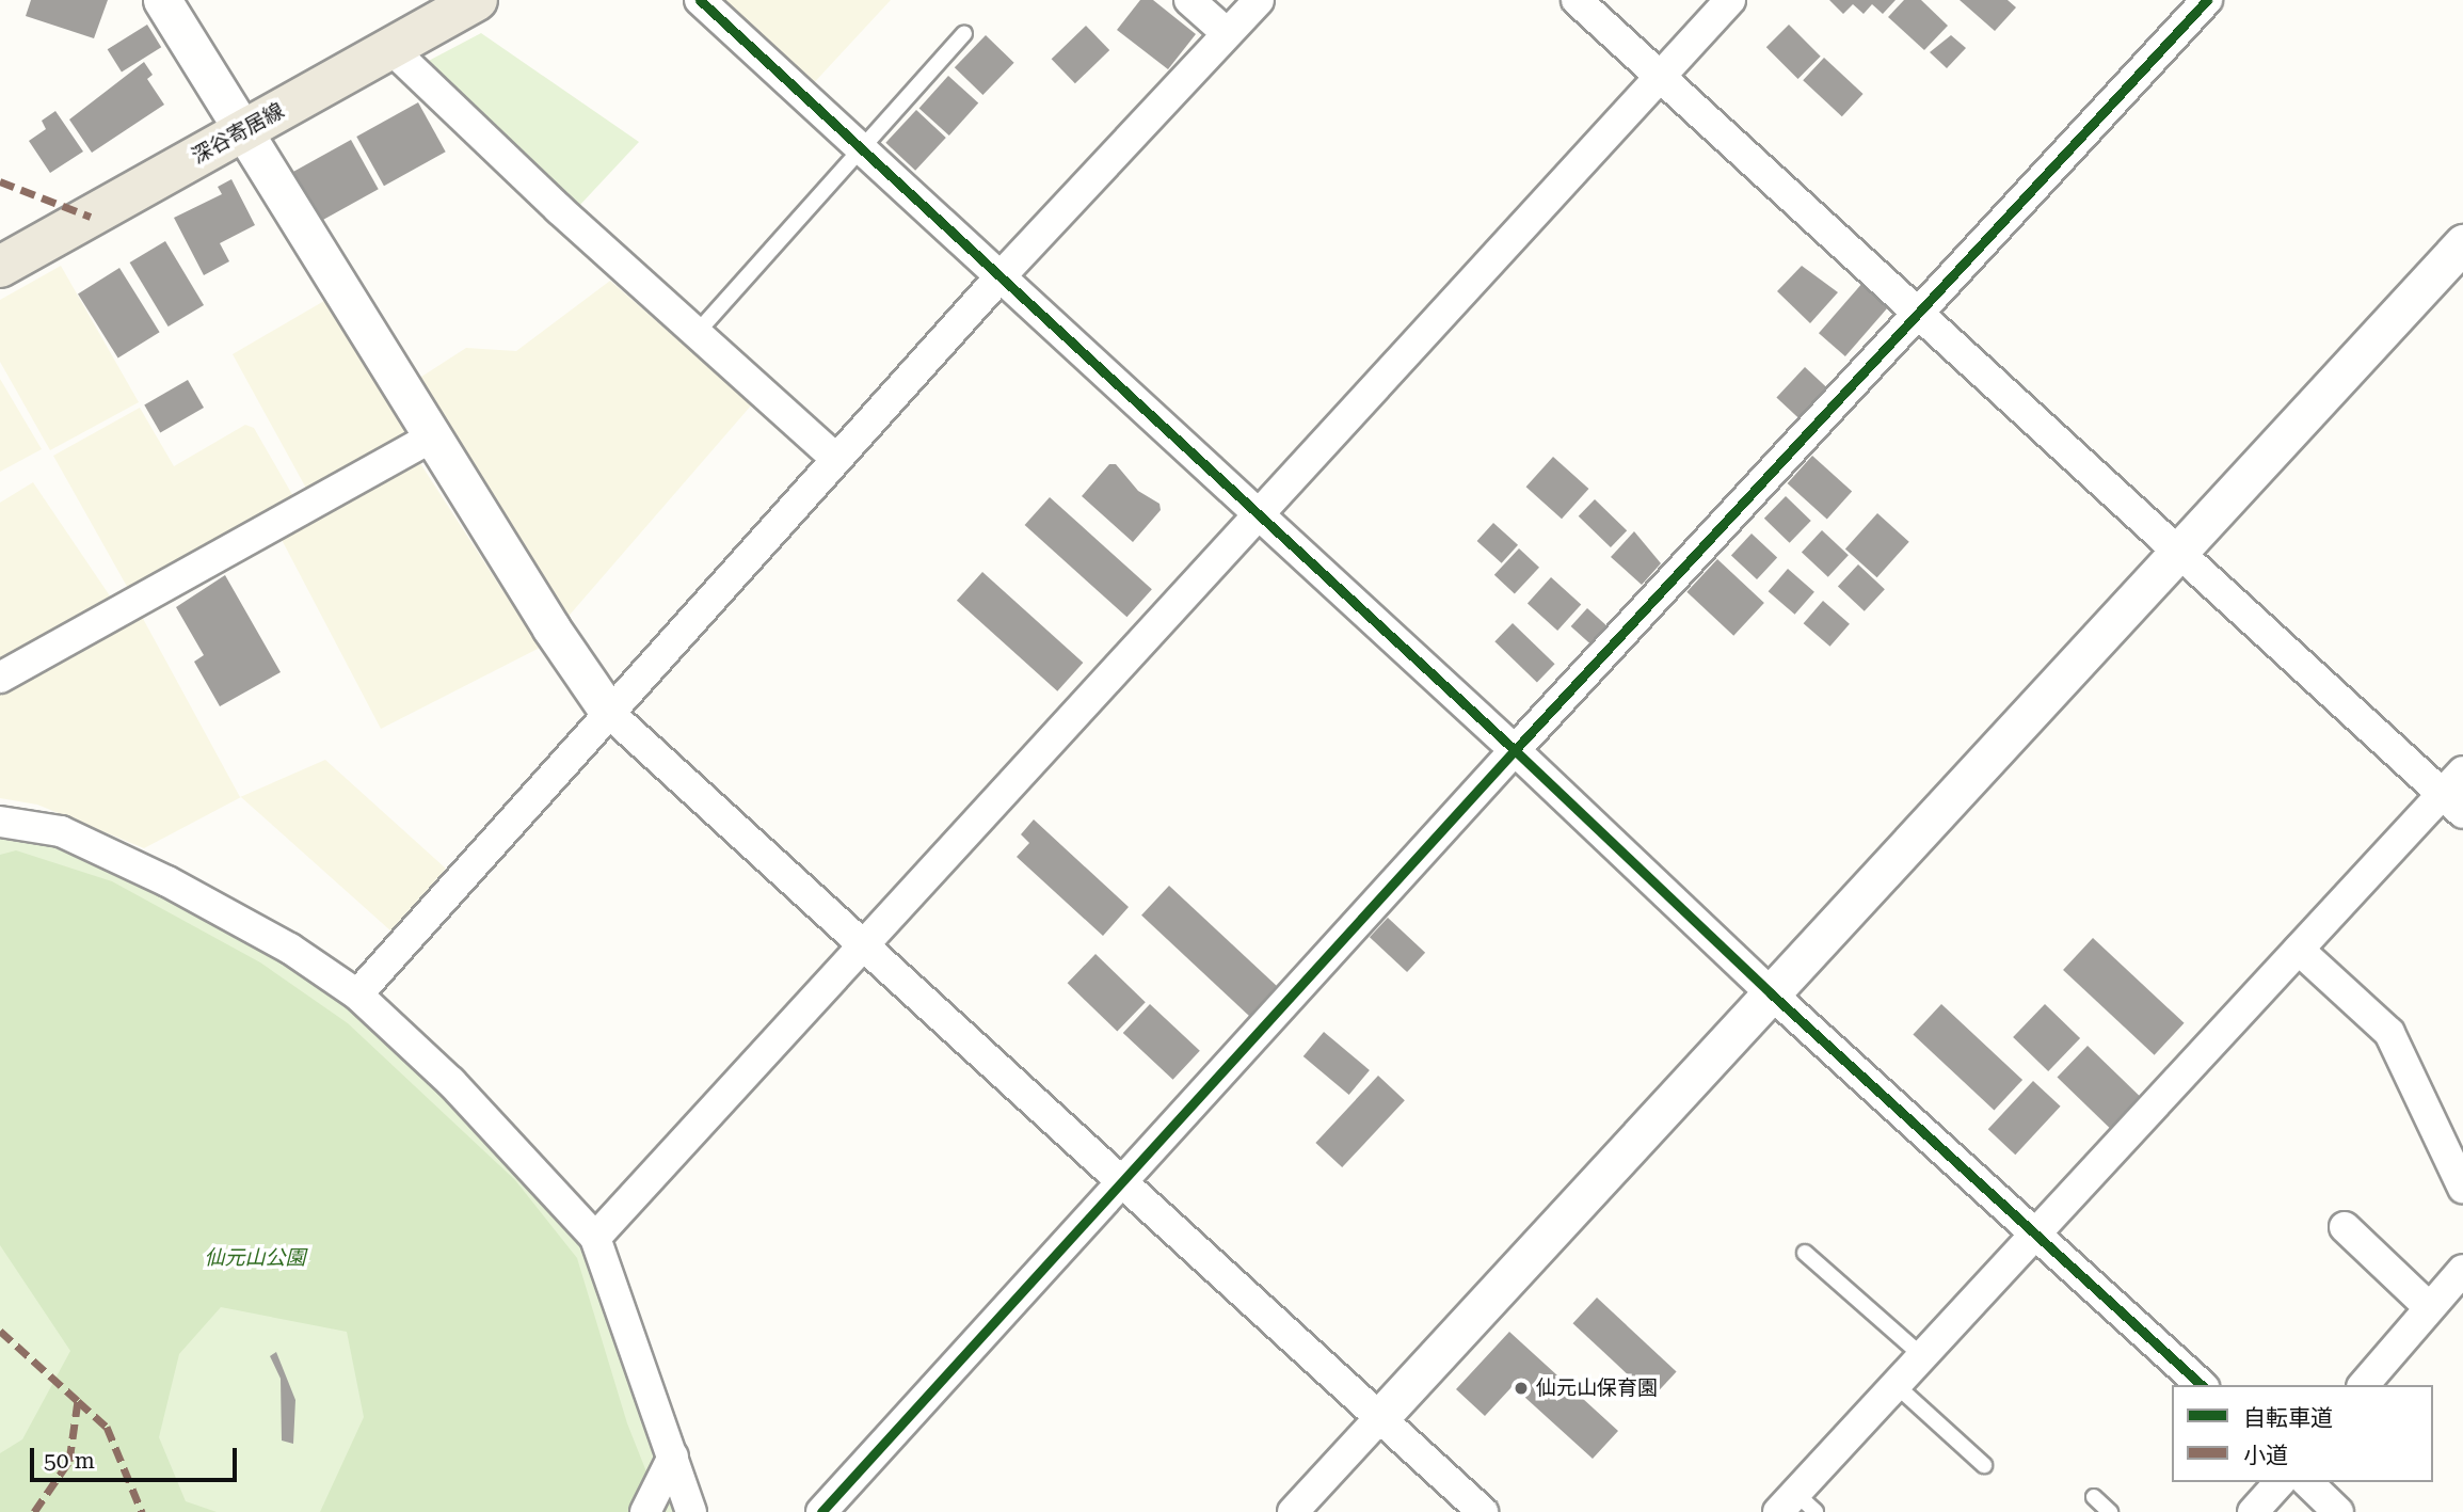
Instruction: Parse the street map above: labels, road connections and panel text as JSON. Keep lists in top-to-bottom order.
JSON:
{
  "streets": {
    "main road": ["深谷寄居線"]
  },
  "parks": ["仙元山公園"],
  "places": ["仙元山保育園"],
  "legend": ["自転車道", "小道"],
  "scale_bar": "50 m"
}
